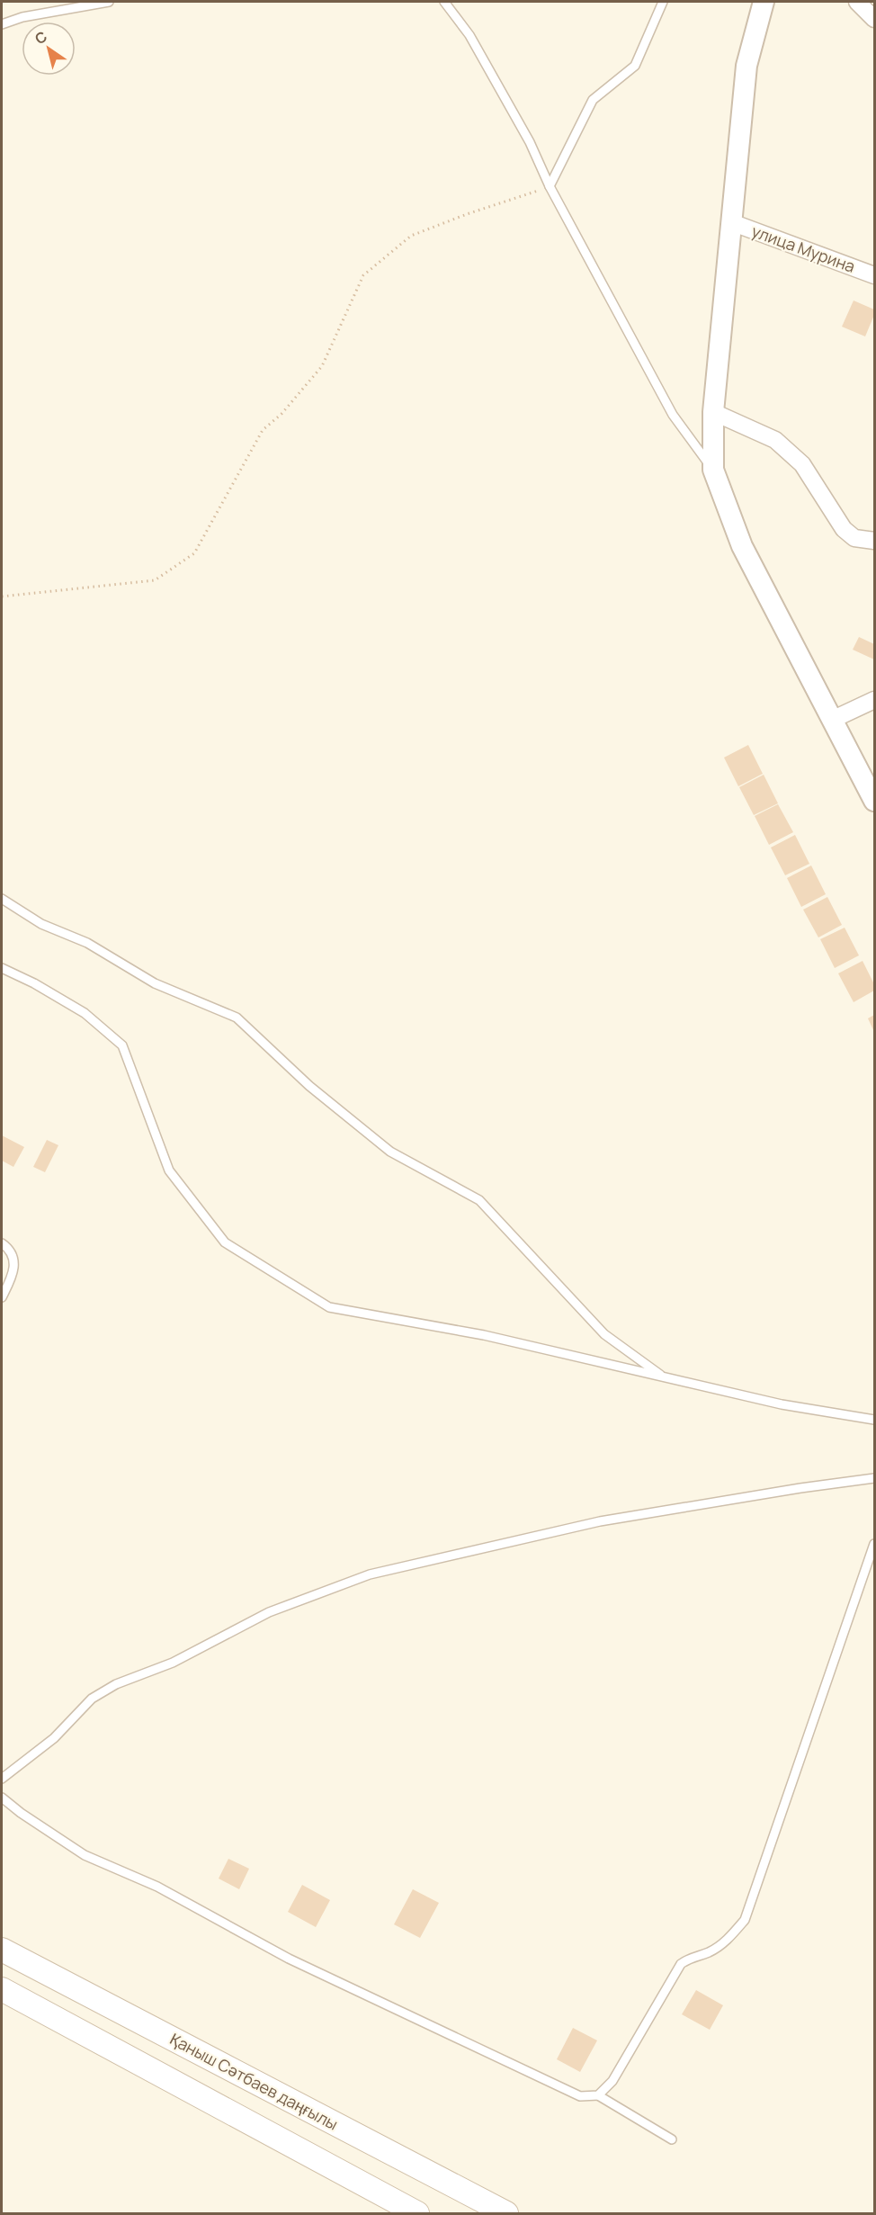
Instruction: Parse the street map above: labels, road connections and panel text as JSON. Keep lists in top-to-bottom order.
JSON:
{
  "streets": {
    "main road": ["Қаныш Сәтбаев даңғылы"],
    "street": ["улица Мурина"]
  },
  "north": "top left"
}
